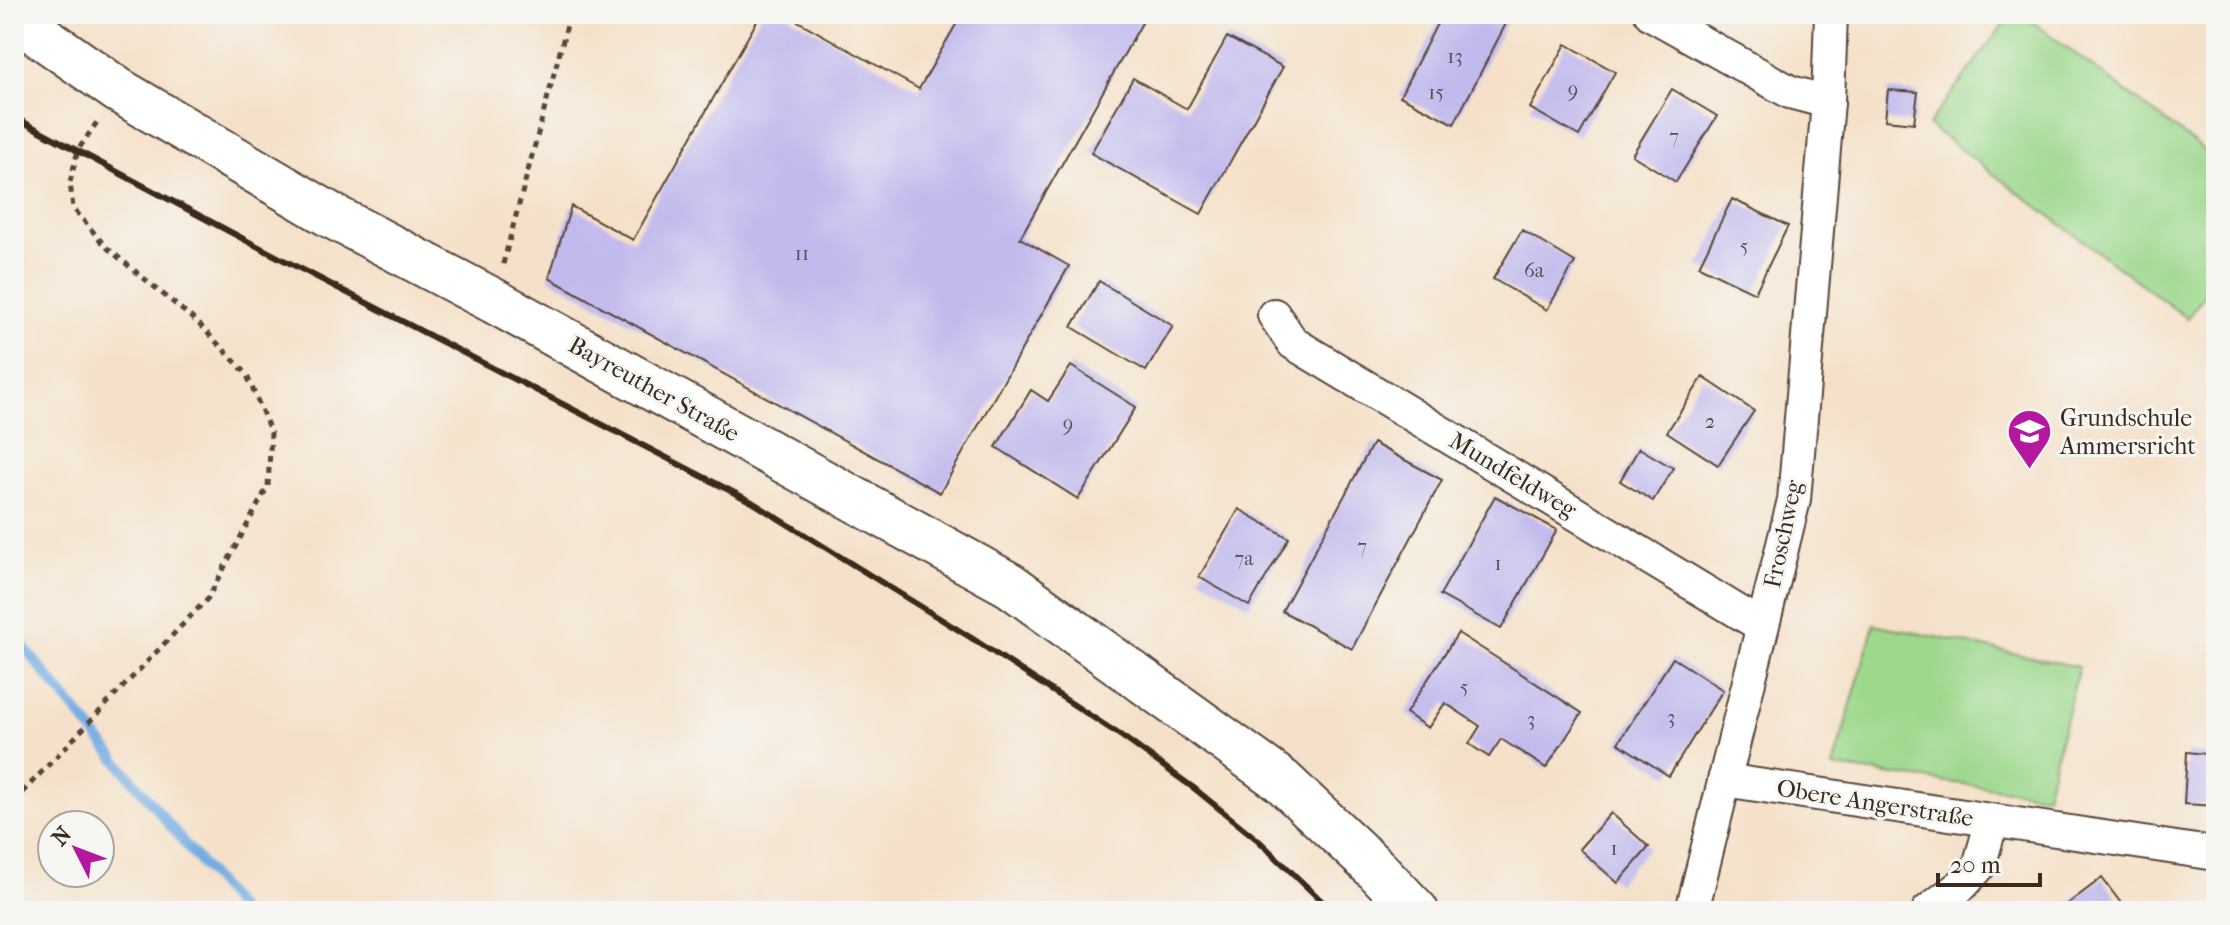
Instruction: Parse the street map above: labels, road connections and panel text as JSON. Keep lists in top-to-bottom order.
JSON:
{
  "streets": {
    "main road": ["Bayreuther Straße"],
    "street": ["Mundfeldweg", "Froschweg", "Obere Angerstraße"]
  },
  "crossings": [
    ["Mundfeldweg", "Froschweg"],
    ["Froschweg", "Obere Angerstraße"]
  ],
  "places": {
    "school or university": ["Grundschule Ammersricht"]
  },
  "house_numbers": [
    "13",
    "9",
    "15",
    "7",
    "5",
    "11",
    "6a",
    "2",
    "9",
    "7",
    "7a",
    "1",
    "5",
    "3",
    "3",
    "1"
  ],
  "scale_bar": "20 m",
  "north": "top left"
}
